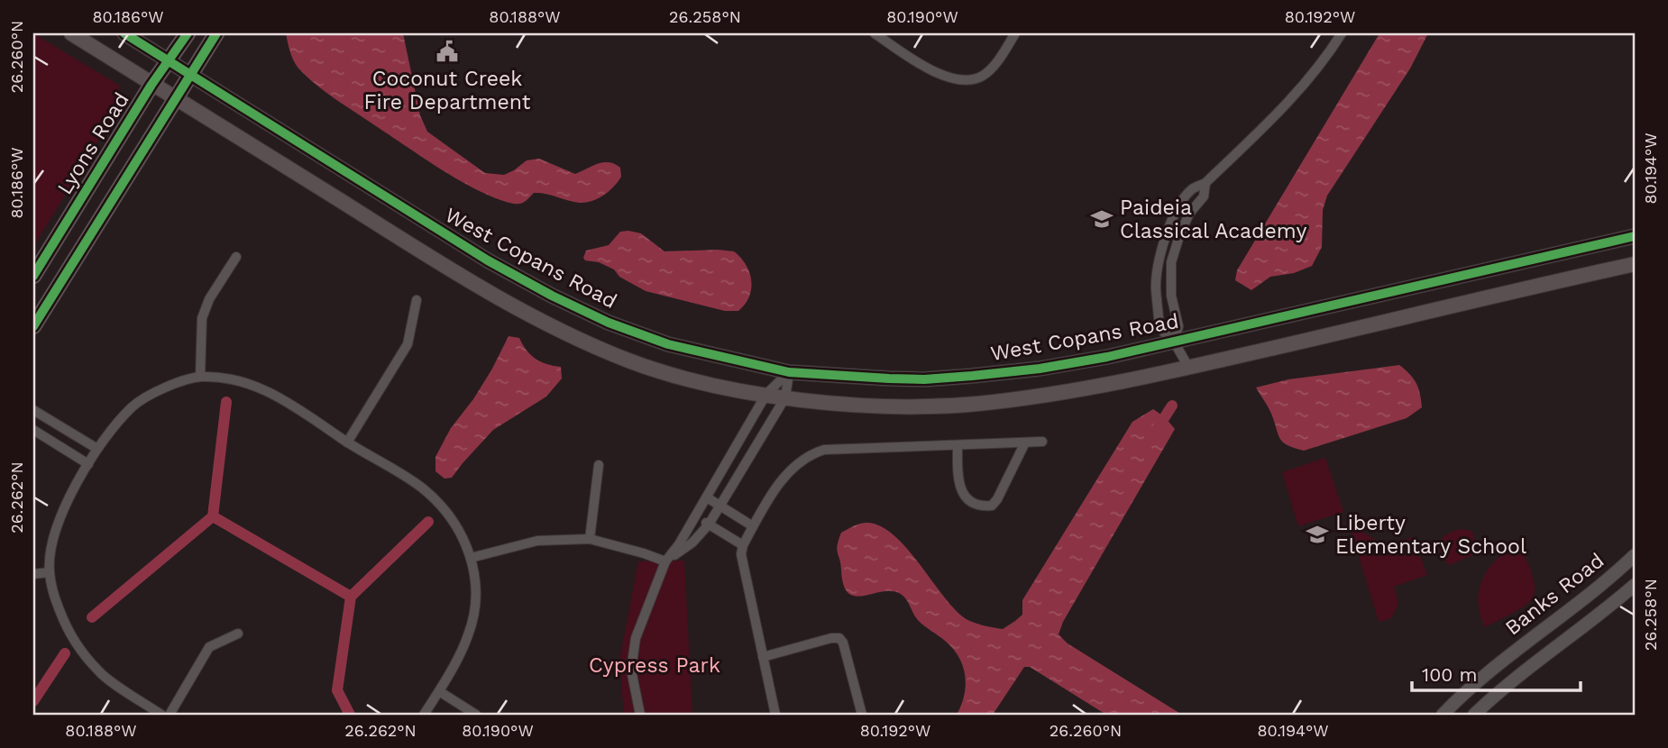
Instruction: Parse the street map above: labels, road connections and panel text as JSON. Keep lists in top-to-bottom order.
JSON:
{
  "streets": {
    "main road": ["Lyons Road", "West Copans Road"],
    "street": ["Banks Road"]
  },
  "crossings": [
    ["Lyons Road", "West Copans Road"]
  ],
  "parks": ["Cypress Park"],
  "places": {
    "public building": ["Coconut Creek Fire Department"],
    "school or university": ["Paideia Classical Academy", "Liberty Elementary School"]
  },
  "scale_bar": "100 m",
  "coordinates": [
    "80.186°W",
    "80.188°W",
    "26.258°N",
    "80.190°W",
    "80.192°W",
    "26.260°N",
    "80.194°W",
    "26.262°N"
  ]
}
